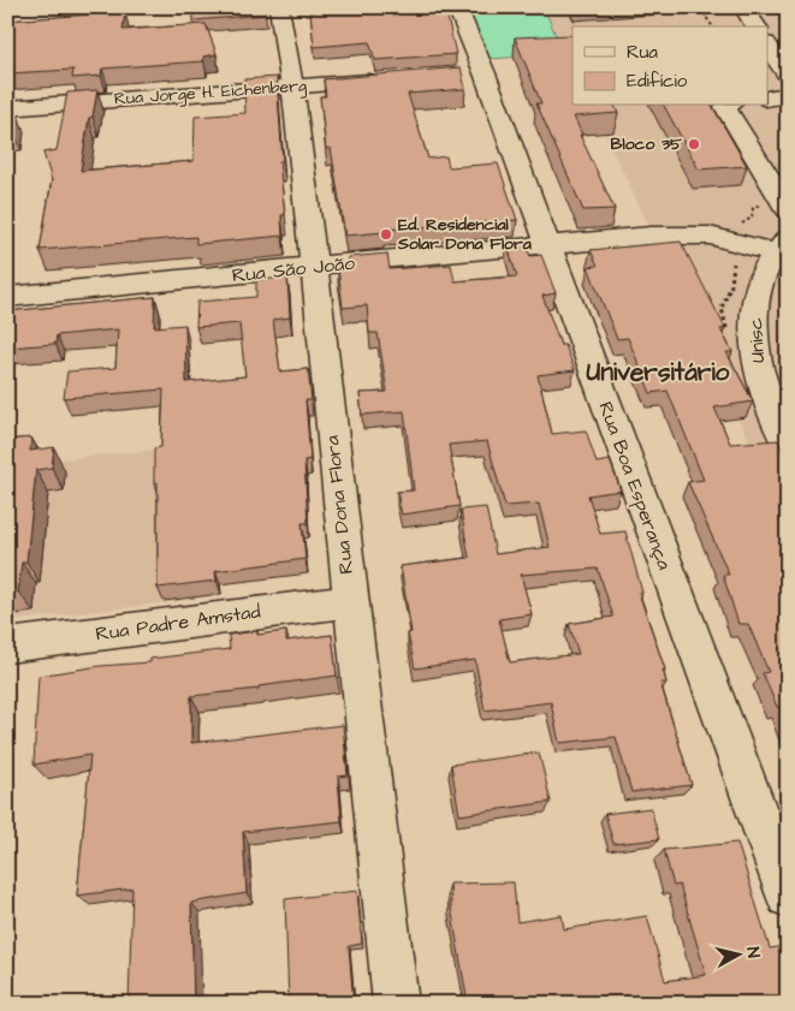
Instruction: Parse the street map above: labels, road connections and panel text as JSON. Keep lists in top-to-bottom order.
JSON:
{
  "streets": {
    "street": [
      "Rua Jorge H. Eichenberg",
      "Rua São João",
      "Unisc",
      "Rua Boa Esperança",
      "Rua Dona Flora",
      "Rua Padre Amstad"
    ]
  },
  "crossings": [
    ["Rua Jorge H. Eichenberg", "Rua Dona Flora"],
    ["Rua São João", "Unisc"],
    ["Rua São João", "Rua Boa Esperança"],
    ["Rua São João", "Rua Dona Flora"],
    ["Rua Dona Flora", "Rua Padre Amstad"]
  ],
  "districts": ["Universitário"],
  "places": ["Bloco 35", "Ed. Residencial Solar Dona Flora"],
  "legend": ["Rua", "Edifício"],
  "north": "right"
}
